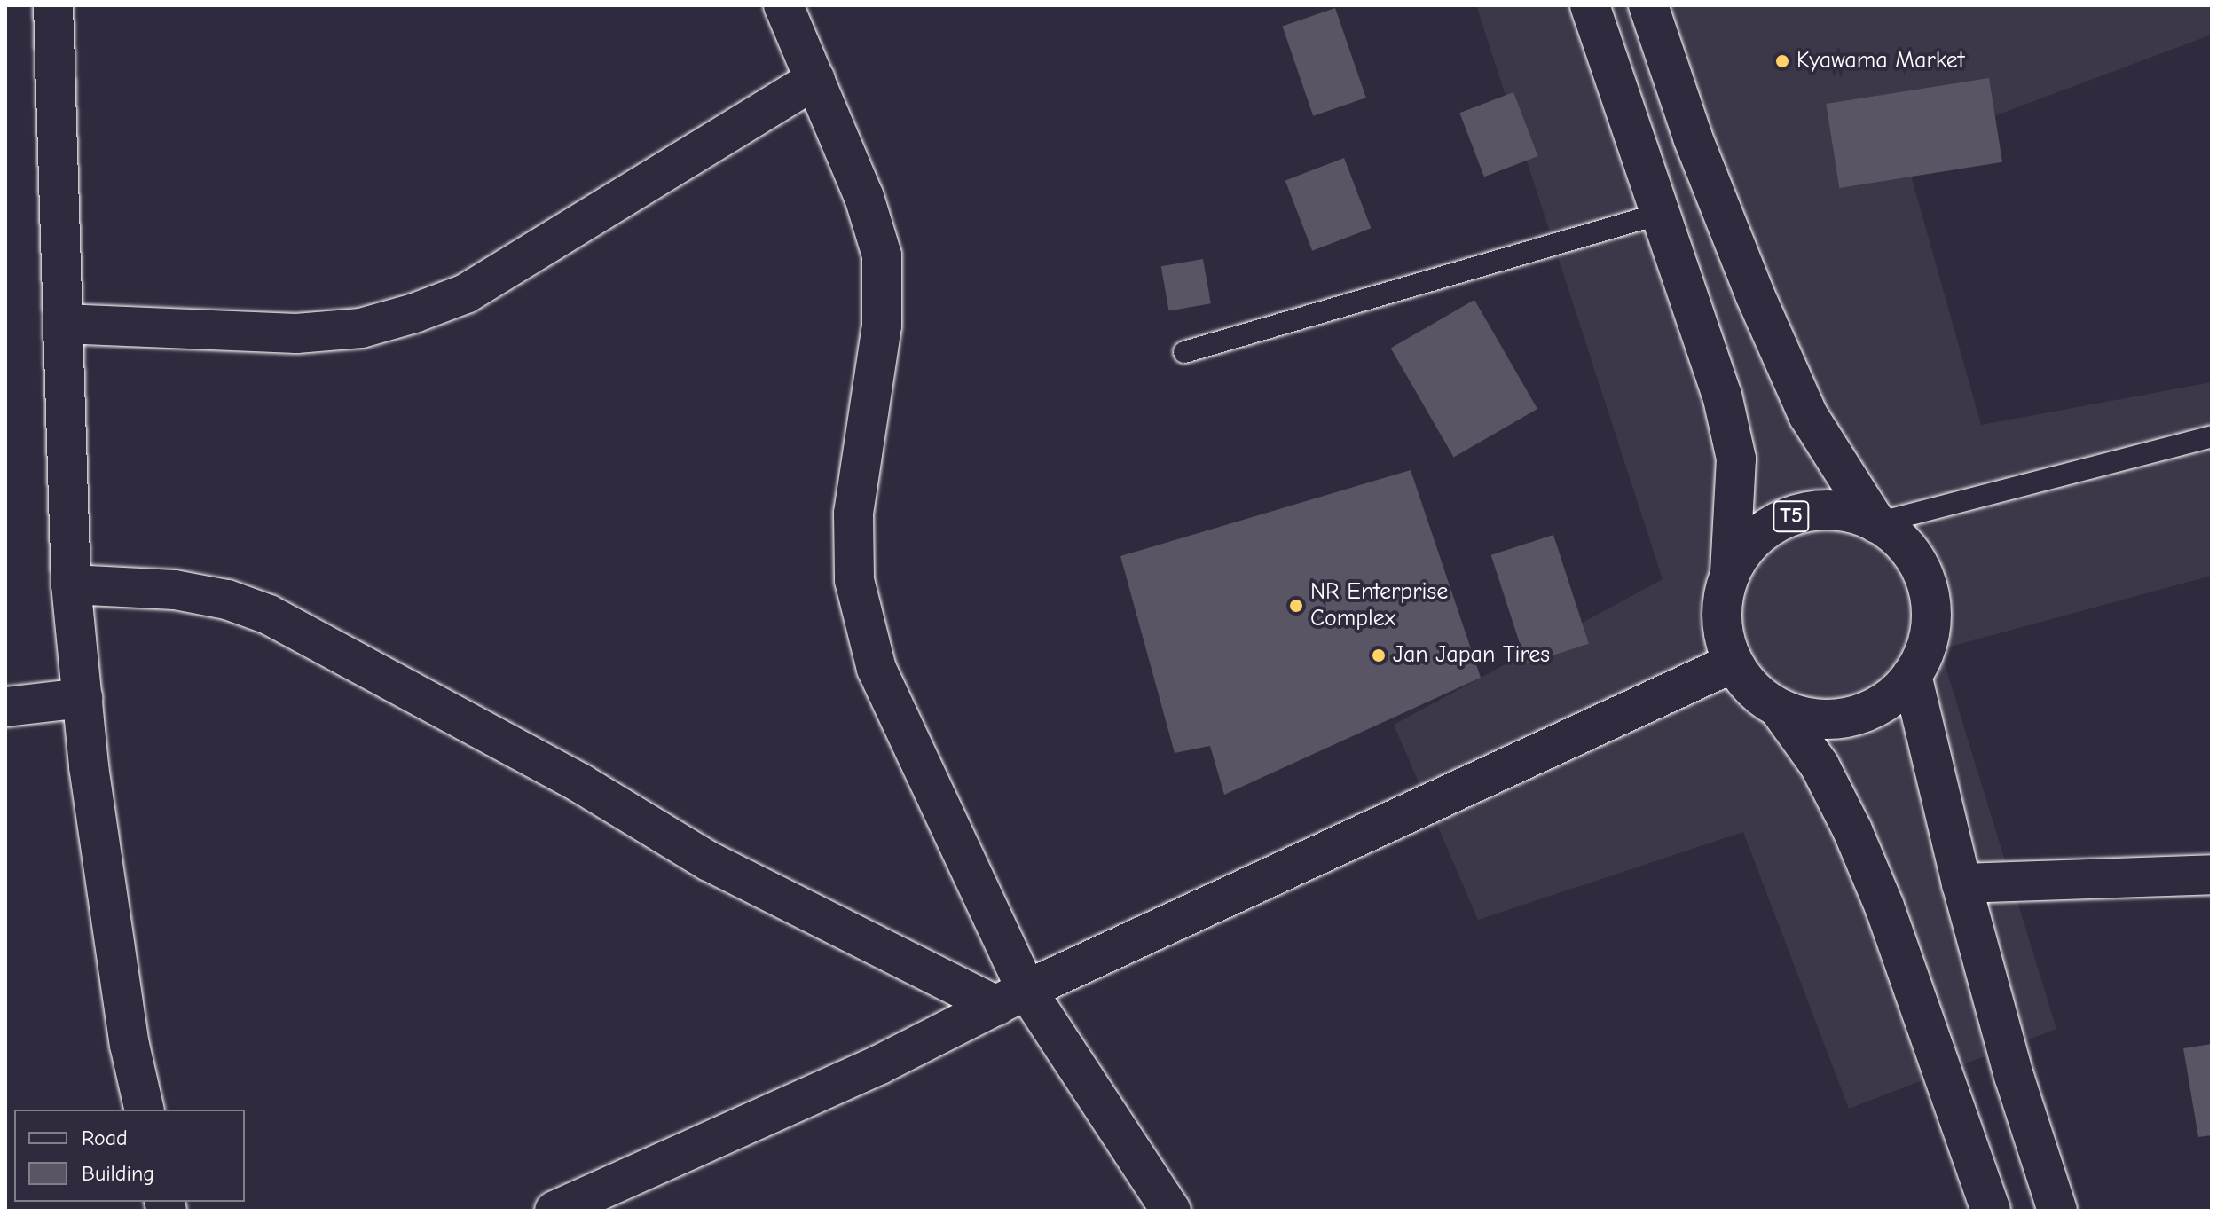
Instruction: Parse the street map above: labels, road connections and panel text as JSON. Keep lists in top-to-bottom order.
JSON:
{
  "streets": {
    "main road": ["T5"]
  },
  "places": ["Kyawama Market", "NR Enterprise Complex", "Jan Japan Tires"],
  "legend": ["Road", "Building"]
}
